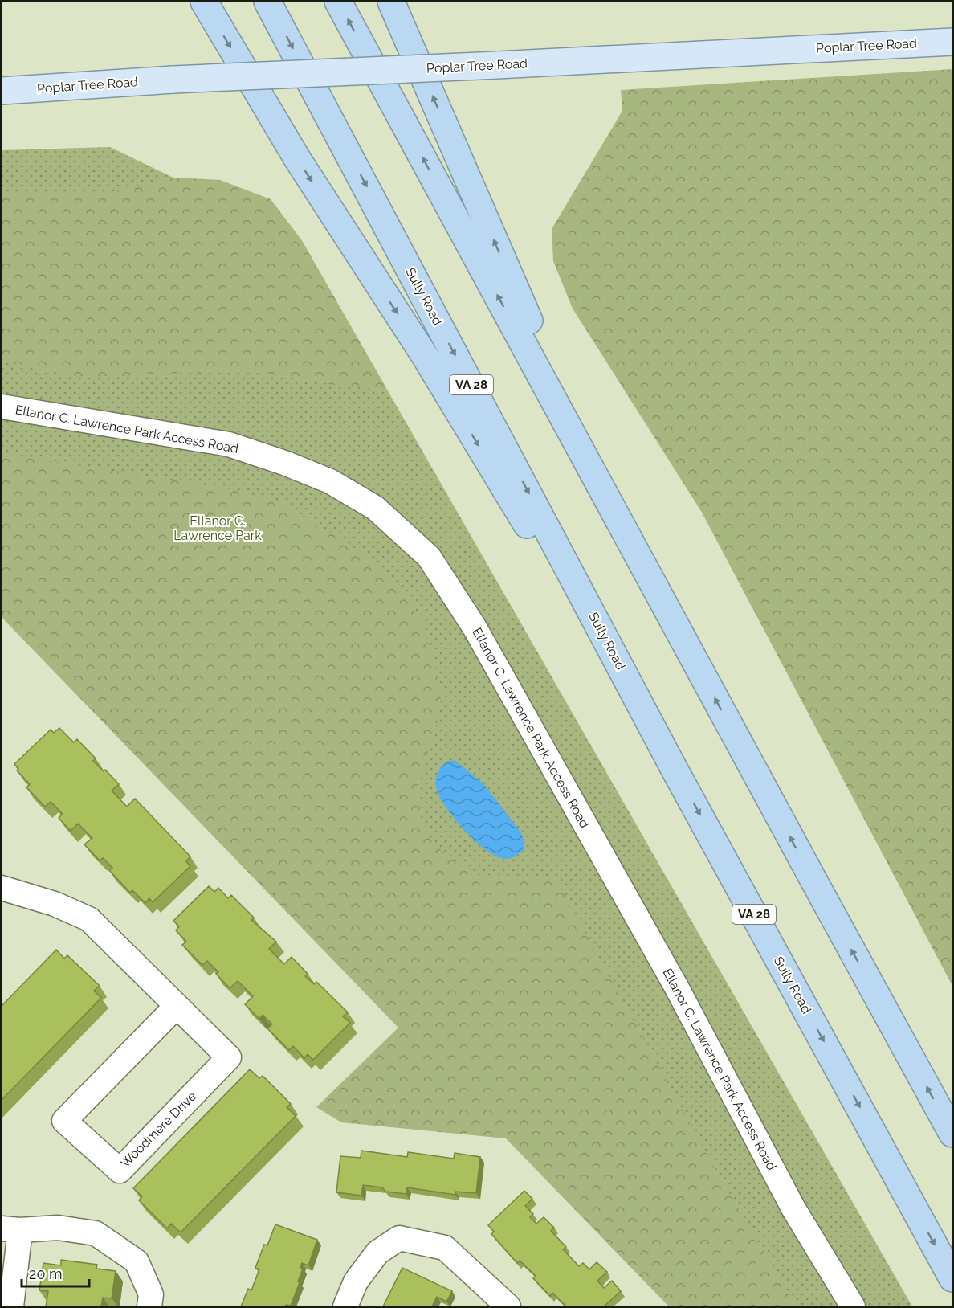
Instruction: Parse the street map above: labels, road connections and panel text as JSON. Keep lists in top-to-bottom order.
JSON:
{
  "streets": {
    "highway": ["Sully Road", "VA 28"],
    "main road": ["Poplar Tree Road"],
    "street": ["Ellanor C. Lawrence Park Access Road", "Woodmere Drive"]
  },
  "parks": ["Ellanor C. Lawrence Park"],
  "scale_bar": "20 m"
}
